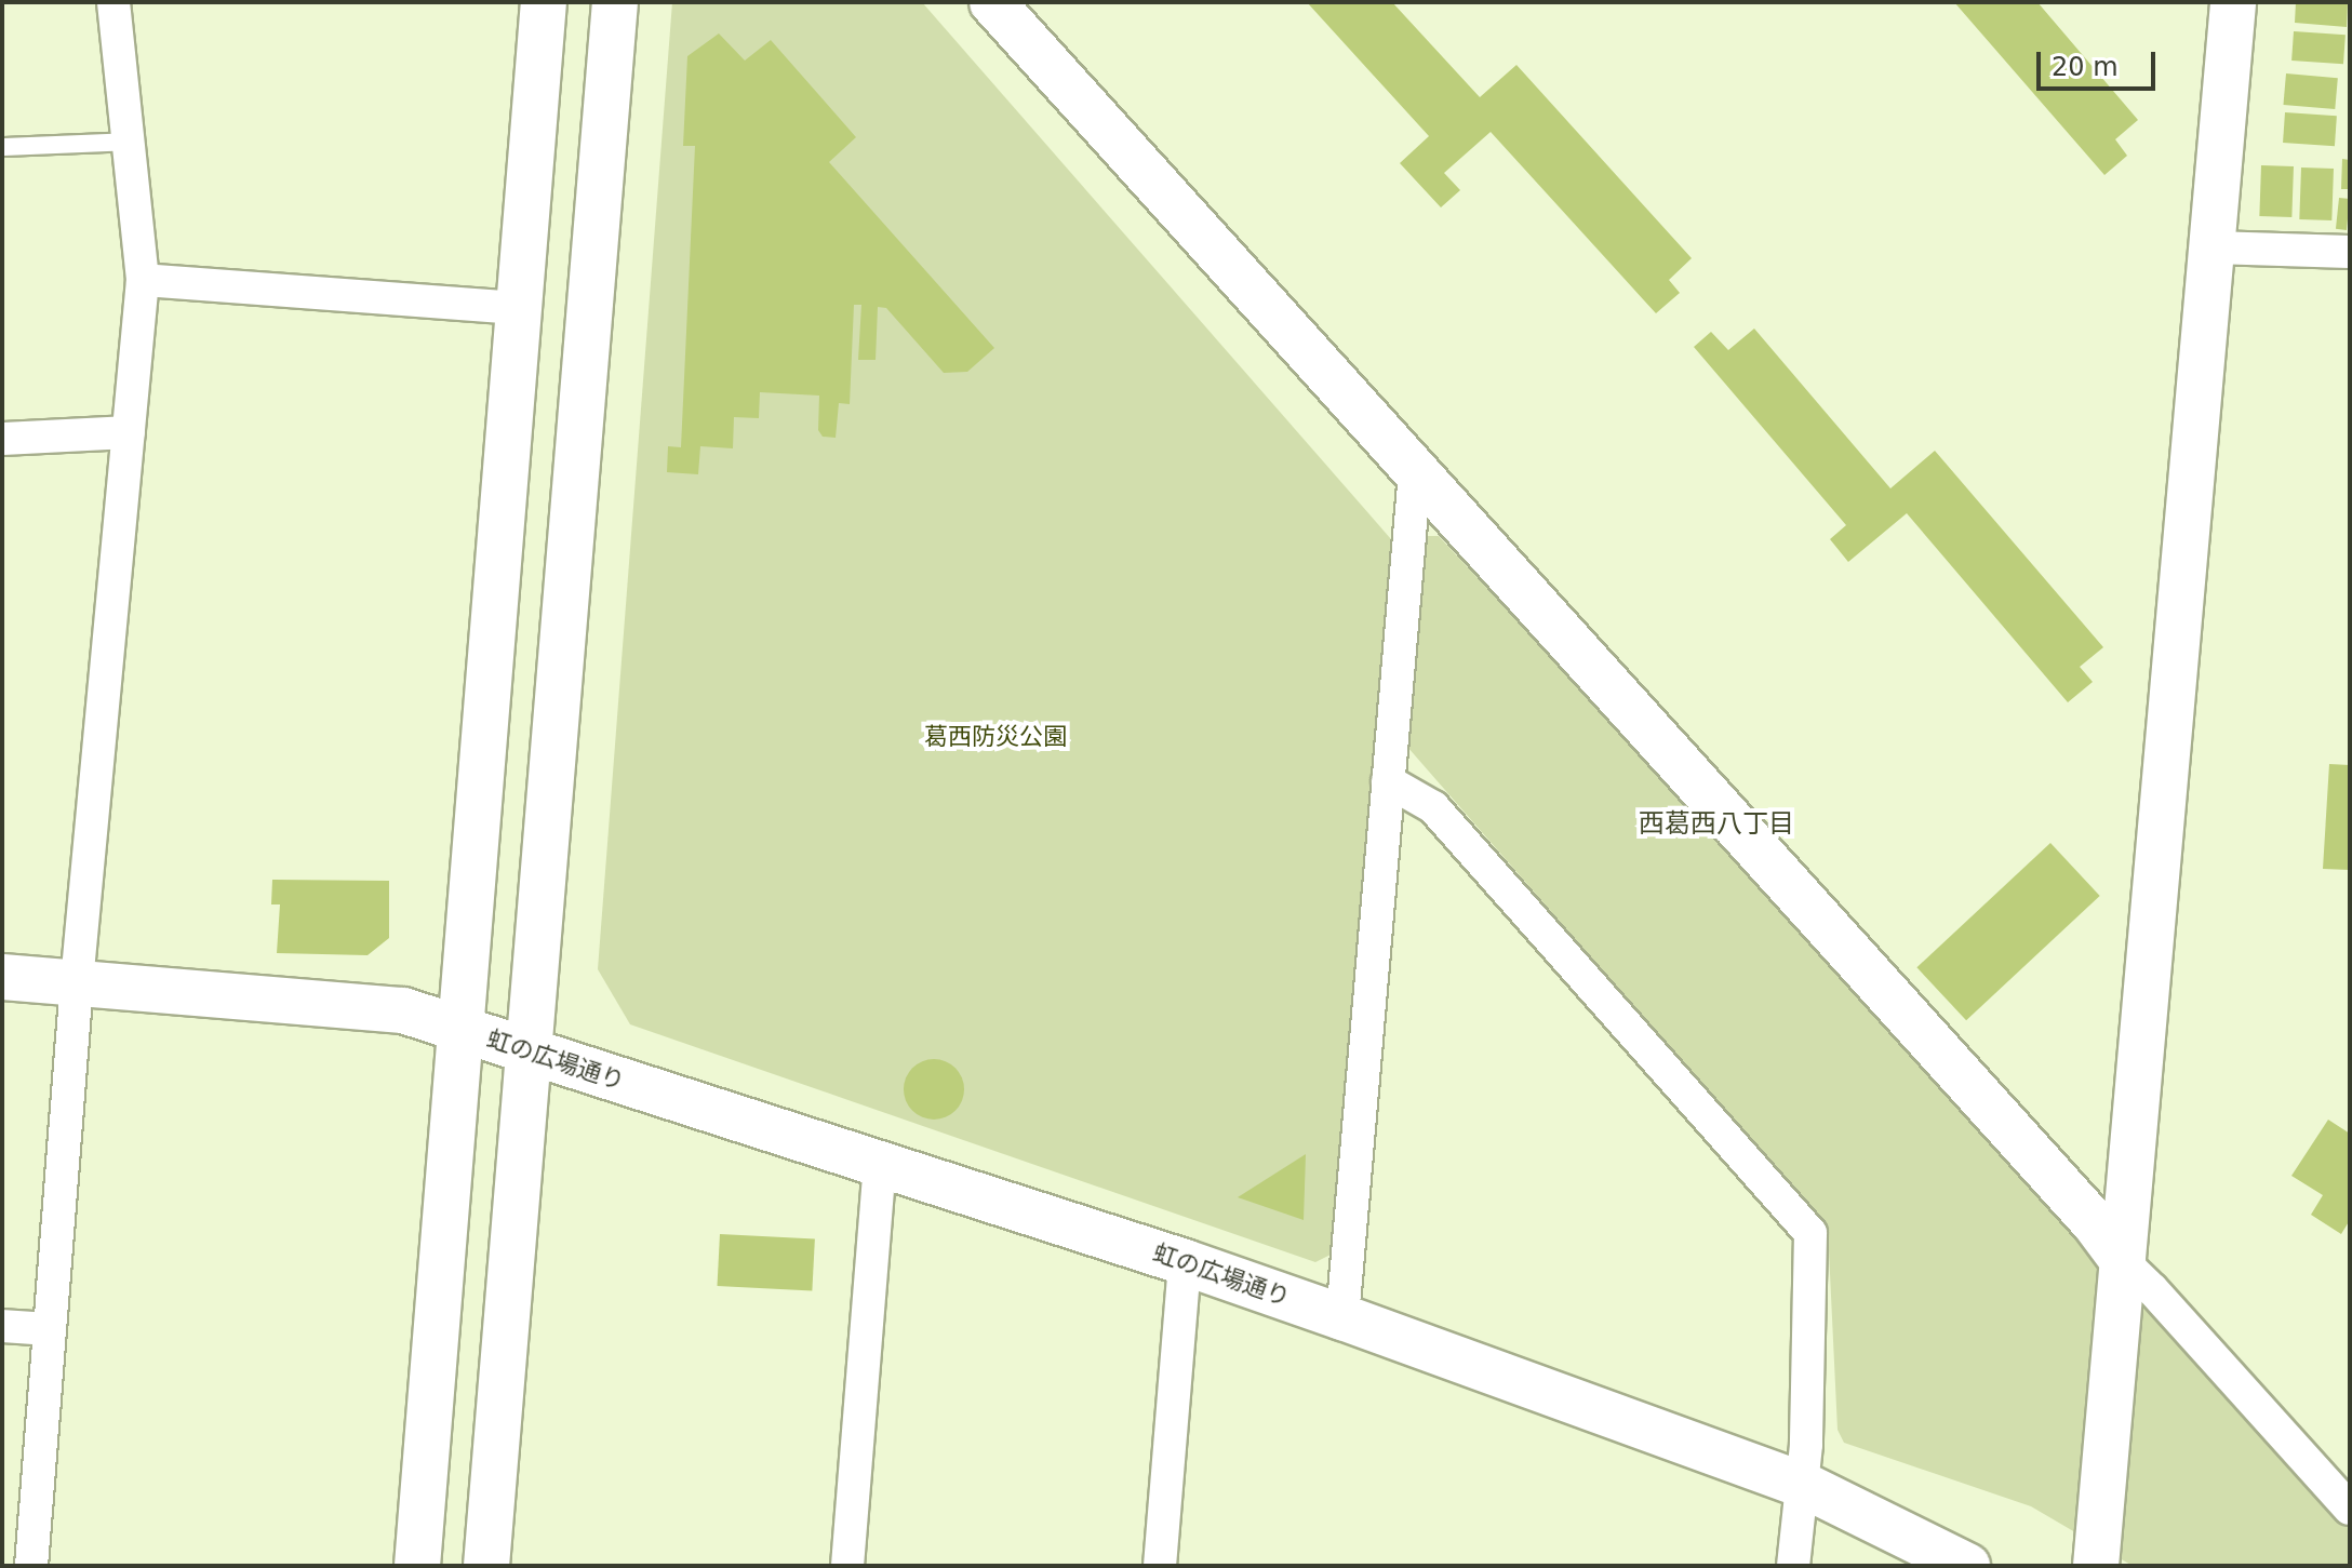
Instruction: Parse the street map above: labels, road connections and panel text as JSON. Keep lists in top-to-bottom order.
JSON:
{
  "streets": {
    "street": ["虹の広場通り"]
  },
  "districts": ["西葛西八丁目"],
  "parks": ["葛西防災公園"],
  "scale_bar": "20 m"
}
